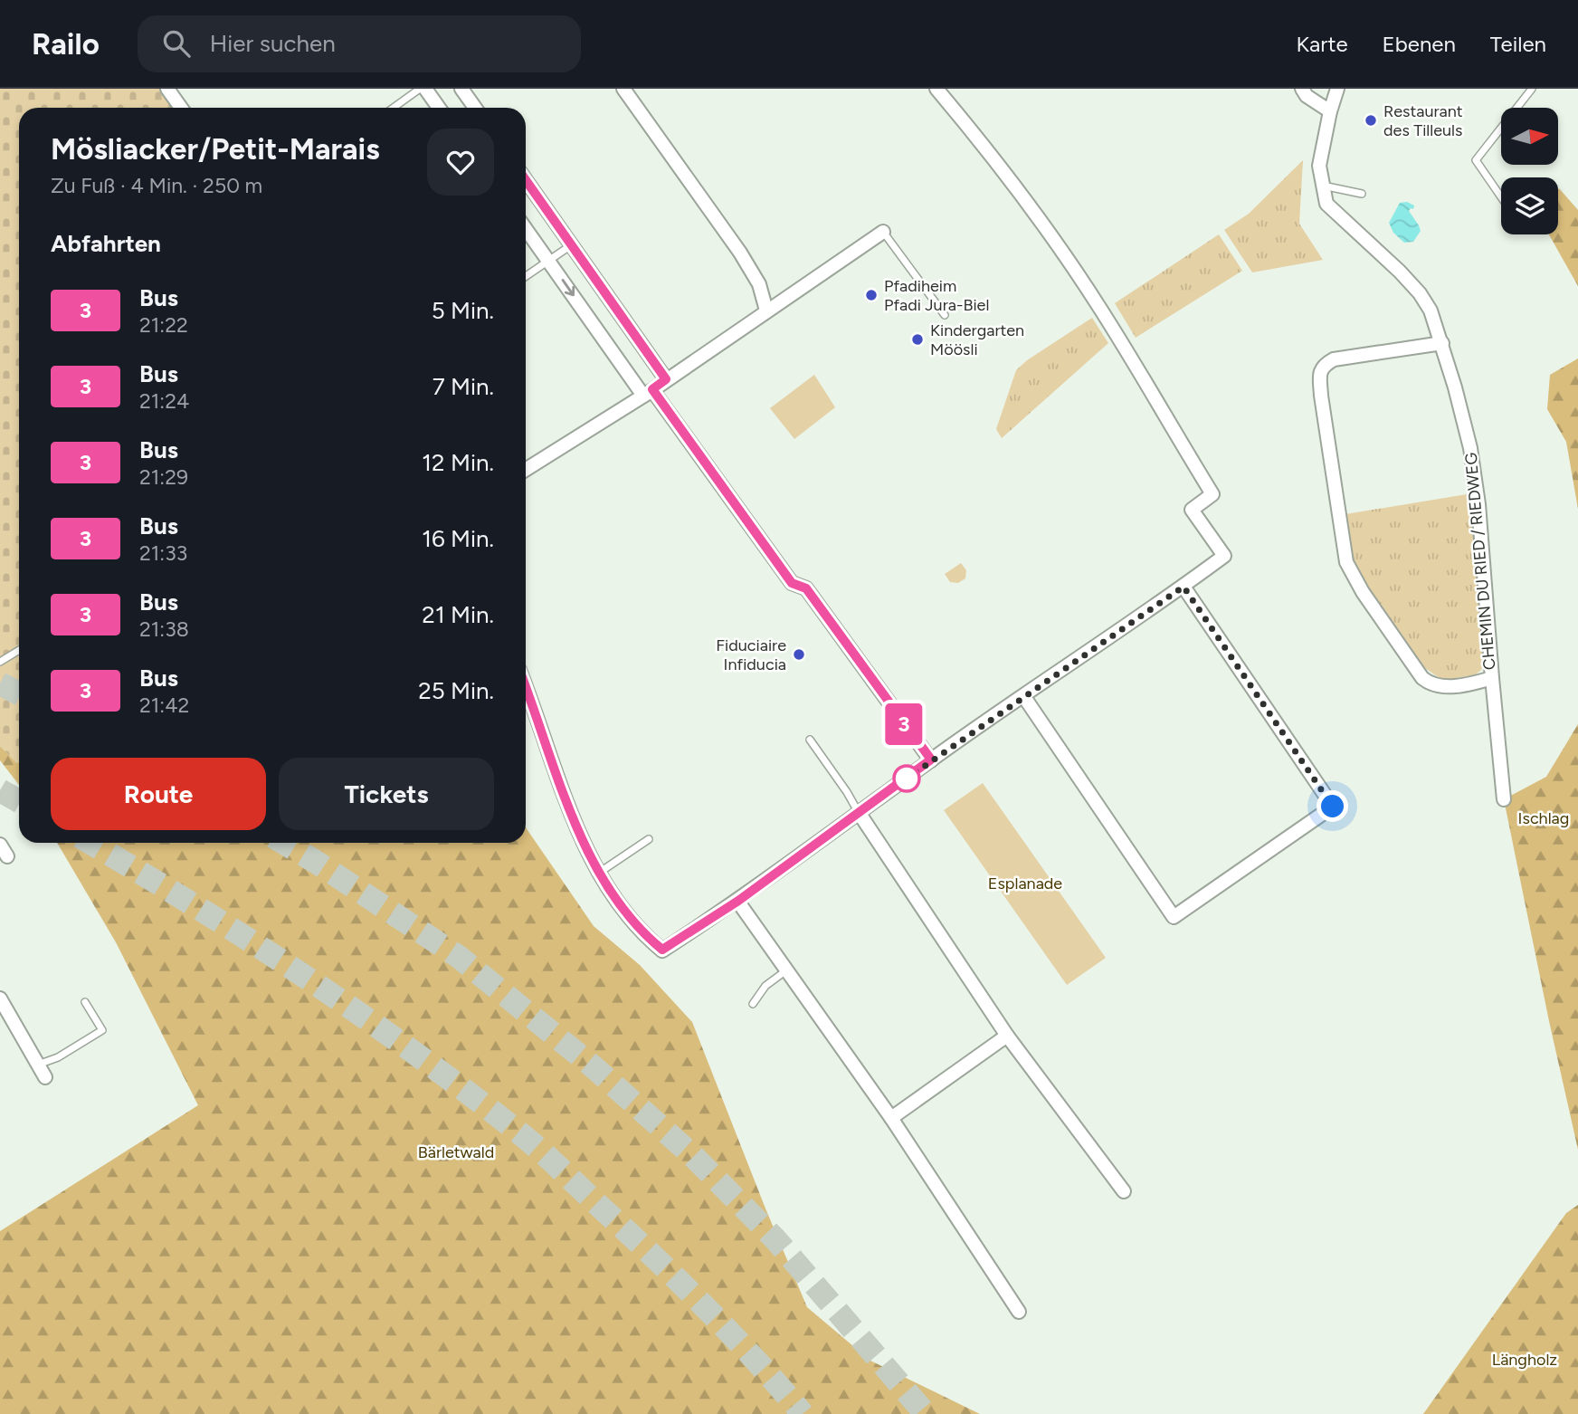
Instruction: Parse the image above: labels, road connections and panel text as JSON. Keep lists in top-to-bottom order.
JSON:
{
  "streets": {
    "street": ["CHEMIN DU RIED / RIEDWEG"]
  },
  "parks": [
    "Ischlag",
    "Esplanade",
    "Bärletwald",
    "Längholz"
  ],
  "places": [
    "Restaurant des Tilleuls",
    "Pfadiheim Pfadi Jura-Biel",
    "Kindergarten Möösli",
    "Fiduciaire Infiducia"
  ],
  "lines": ["bus line 3"],
  "north": "right",
  "page": {
    "header": "Railo",
    "search": "Hier suchen",
    "nav": ["Karte", "Ebenen", "Teilen"],
    "on_map": "3",
    "heading": [
      ["Mösliacker/Petit-Marais", "Zu Fuß · 4 Min. · 250 m"],
      "Abfahrten"
    ],
    "list": [
      {
        "mark": "3",
        "name": "Bus",
        "note": "21:22",
        "value": "5 Min."
      },
      {
        "mark": "3",
        "name": "Bus",
        "note": "21:24",
        "value": "7 Min."
      },
      {
        "mark": "3",
        "name": "Bus",
        "note": "21:29",
        "value": "12 Min."
      },
      {
        "mark": "3",
        "name": "Bus",
        "note": "21:33",
        "value": "16 Min."
      },
      {
        "mark": "3",
        "name": "Bus",
        "note": "21:38",
        "value": "21 Min."
      },
      {
        "mark": "3",
        "name": "Bus",
        "note": "21:42",
        "value": "25 Min."
      }
    ],
    "buttons": ["Route", "Tickets"]
  }
}
